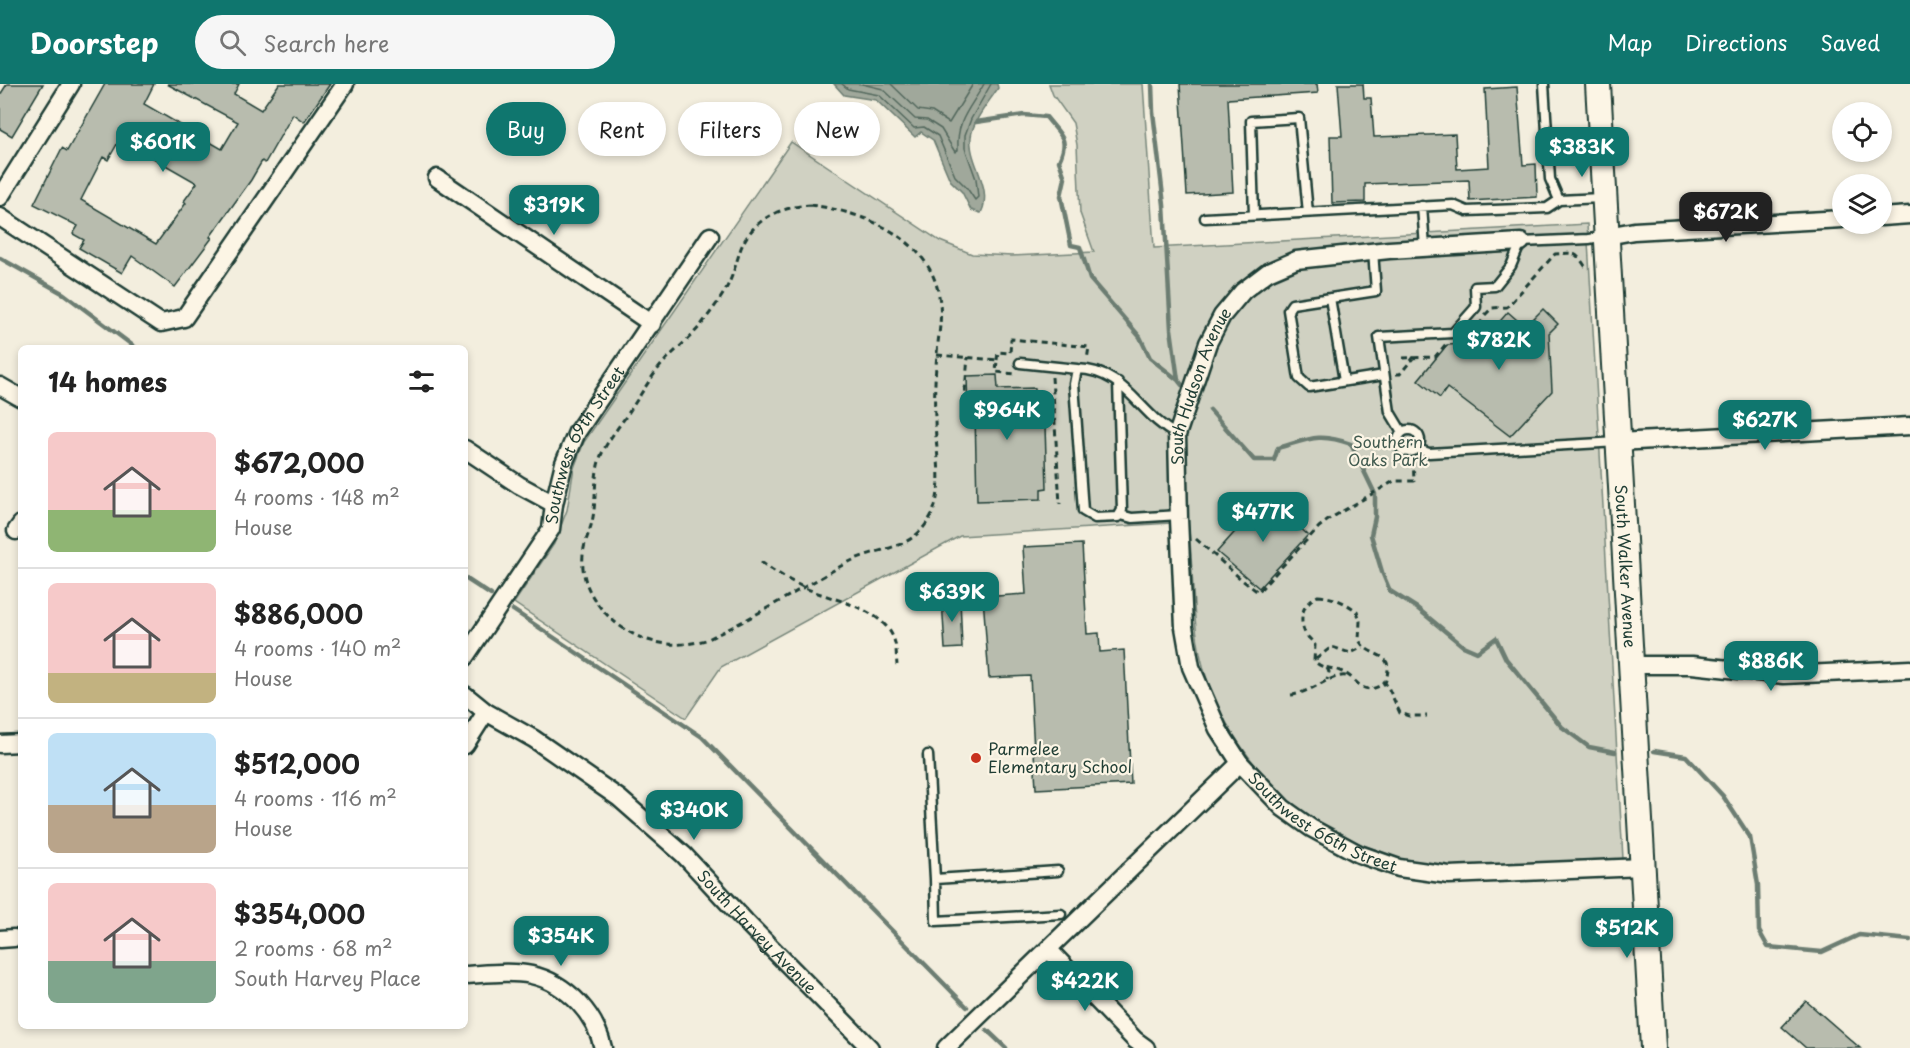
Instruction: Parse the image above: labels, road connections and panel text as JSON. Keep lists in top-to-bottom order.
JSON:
{
  "streets": {
    "main road": ["South Walker Avenue"],
    "street": [
      "South Hudson Avenue",
      "Southwest 69th Street",
      "Southwest 66th Street",
      "South Harvey Avenue"
    ]
  },
  "crossings": [
    ["South Hudson Avenue", "Southwest 66th Street"],
    ["South Walker Avenue", "Southwest 66th Street"]
  ],
  "parks": ["Southern Oaks Park"],
  "places": ["Parmelee Elementary School"],
  "page": {
    "header": "Doorstep",
    "search": "Search here",
    "nav": ["Map", "Directions", "Saved"],
    "chip": [
      "Buy",
      "Rent",
      "Filters",
      "New"
    ],
    "price": [
      "$601K",
      "$383K",
      "$319K",
      "$672K",
      "$782K",
      "$964K",
      "$627K",
      "$477K",
      "$639K",
      "$886K",
      "$340K",
      "$512K",
      "$354K",
      "$422K"
    ],
    "heading": "14 homes",
    "list": [
      {
        "name": "$672,000",
        "note": "4 rooms · 148 m² · House"
      },
      {
        "name": "$886,000",
        "note": "4 rooms · 140 m² · House"
      },
      {
        "name": "$512,000",
        "note": "4 rooms · 116 m² · House"
      },
      {
        "name": "$354,000",
        "note": "2 rooms · 68 m² · South Harvey Place"
      }
    ]
  }
}
